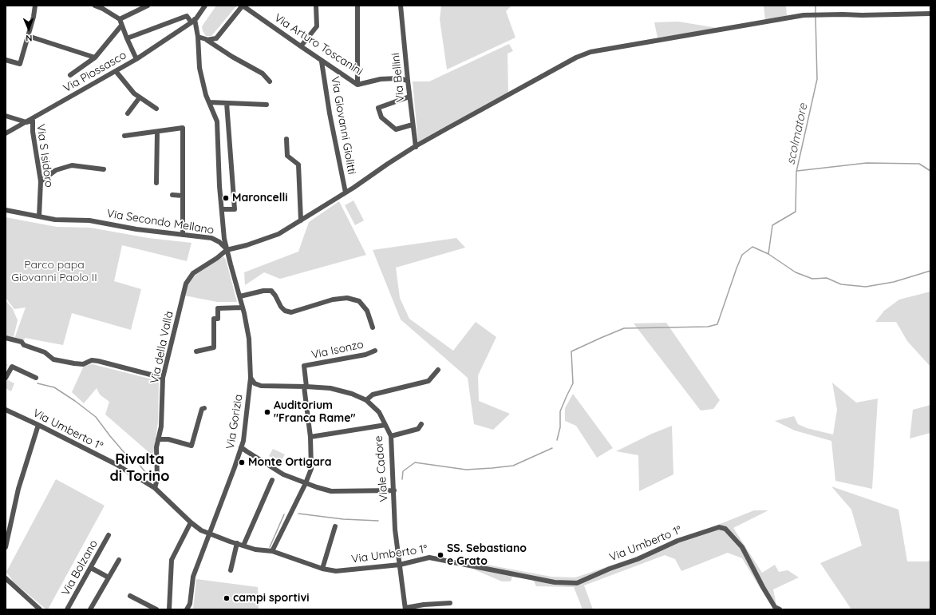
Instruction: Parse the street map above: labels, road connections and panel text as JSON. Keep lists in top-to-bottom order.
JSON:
{
  "streets": {
    "street": [
      "Via Arturo Toscanini",
      "Via Piossasco",
      "Via Bellini",
      "Via Giovanni Giolitti",
      "Via S Isidoro",
      "Via Secondo Mellano",
      "Via della Vallà",
      "Via Isonzo",
      "Via Gorizia",
      "Via Umberto 1°",
      "Viale Cadore",
      "Via Bolzano"
    ]
  },
  "crossings": [
    ["Via Arturo Toscanini", "Via Bellini"],
    ["Via Arturo Toscanini", "Via Giovanni Giolitti"],
    ["Via Piossasco", "Via S Isidoro"],
    ["Via Piossasco", "Via Gorizia"],
    ["Via S Isidoro", "Via Secondo Mellano"],
    ["Via Secondo Mellano", "Via della Vallà"],
    ["Via Secondo Mellano", "Via Gorizia"],
    ["Via della Vallà", "Via Gorizia"],
    ["Via della Vallà", "Via Umberto 1°"],
    ["Via Isonzo", "Viale Cadore"],
    ["Via Gorizia", "Via Umberto 1°"],
    ["Via Gorizia", "Viale Cadore"],
    ["Via Umberto 1°", "Viale Cadore"]
  ],
  "districts": ["Rivalta di Torino"],
  "water": ["scolmatore"],
  "parks": ["Parco papa Giovanni Paolo II"],
  "places": [
    "Maroncelli",
    "Auditorium \"Franca Rame\"",
    "Monte Ortigara",
    "SS. Sebastiano e Grato",
    "campi sportivi"
  ],
  "north": "bottom"
}
